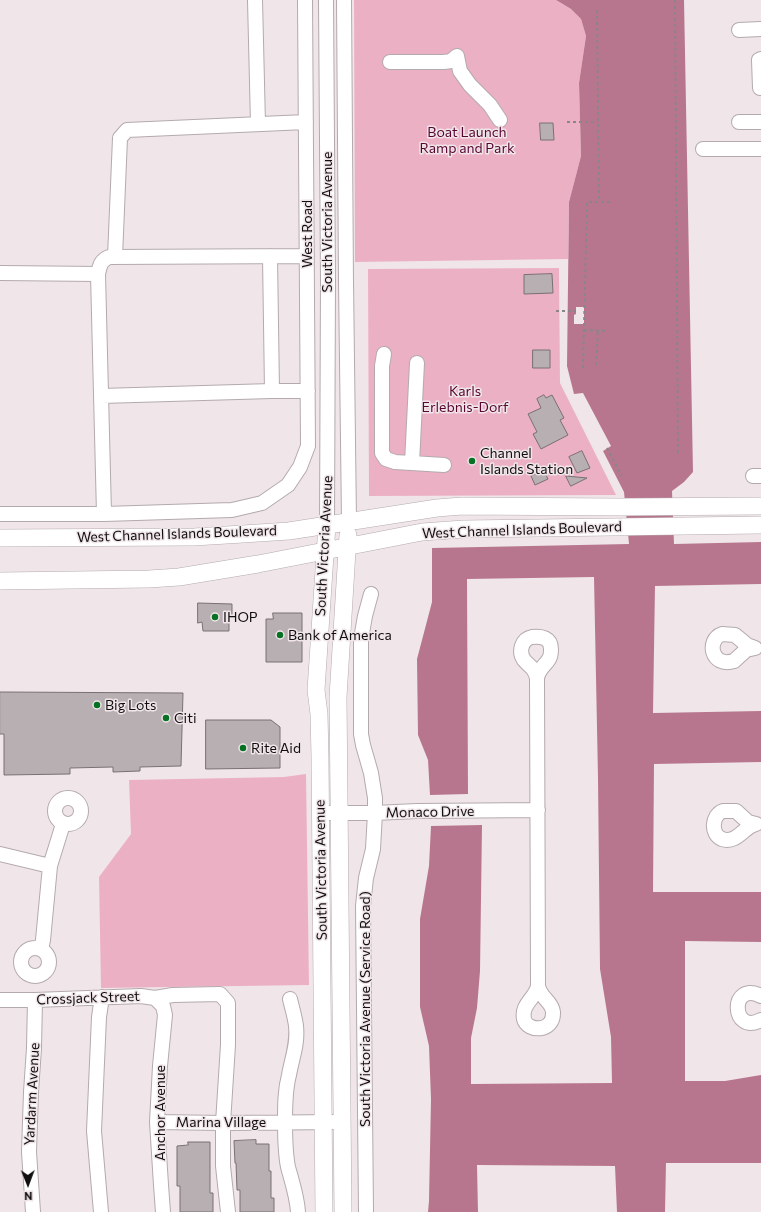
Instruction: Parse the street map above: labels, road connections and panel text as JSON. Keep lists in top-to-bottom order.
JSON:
{
  "streets": {
    "main road": ["South Victoria Avenue", "West Channel Islands Boulevard"],
    "street": [
      "West Road",
      "Monaco Drive",
      "Crossjack Street",
      "South Victoria Avenue (Service Road)",
      "Yardarm Avenue",
      "Anchor Avenue",
      "Marina Village"
    ]
  },
  "crossings": [
    ["South Victoria Avenue", "West Channel Islands Boulevard"],
    ["South Victoria Avenue", "Monaco Drive"],
    ["South Victoria Avenue", "Marina Village"],
    ["Monaco Drive", "South Victoria Avenue (Service Road)"],
    ["Crossjack Street", "Yardarm Avenue"],
    ["Crossjack Street", "Anchor Avenue"],
    ["Anchor Avenue", "Marina Village"]
  ],
  "parks": ["Boat Launch Ramp and Park", "Karls Erlebnis-Dorf"],
  "places": [
    "Channel Islands Station",
    "IHOP",
    "Bank of America",
    "Big Lots",
    "Citi",
    "Rite Aid"
  ],
  "north": "bottom"
}
